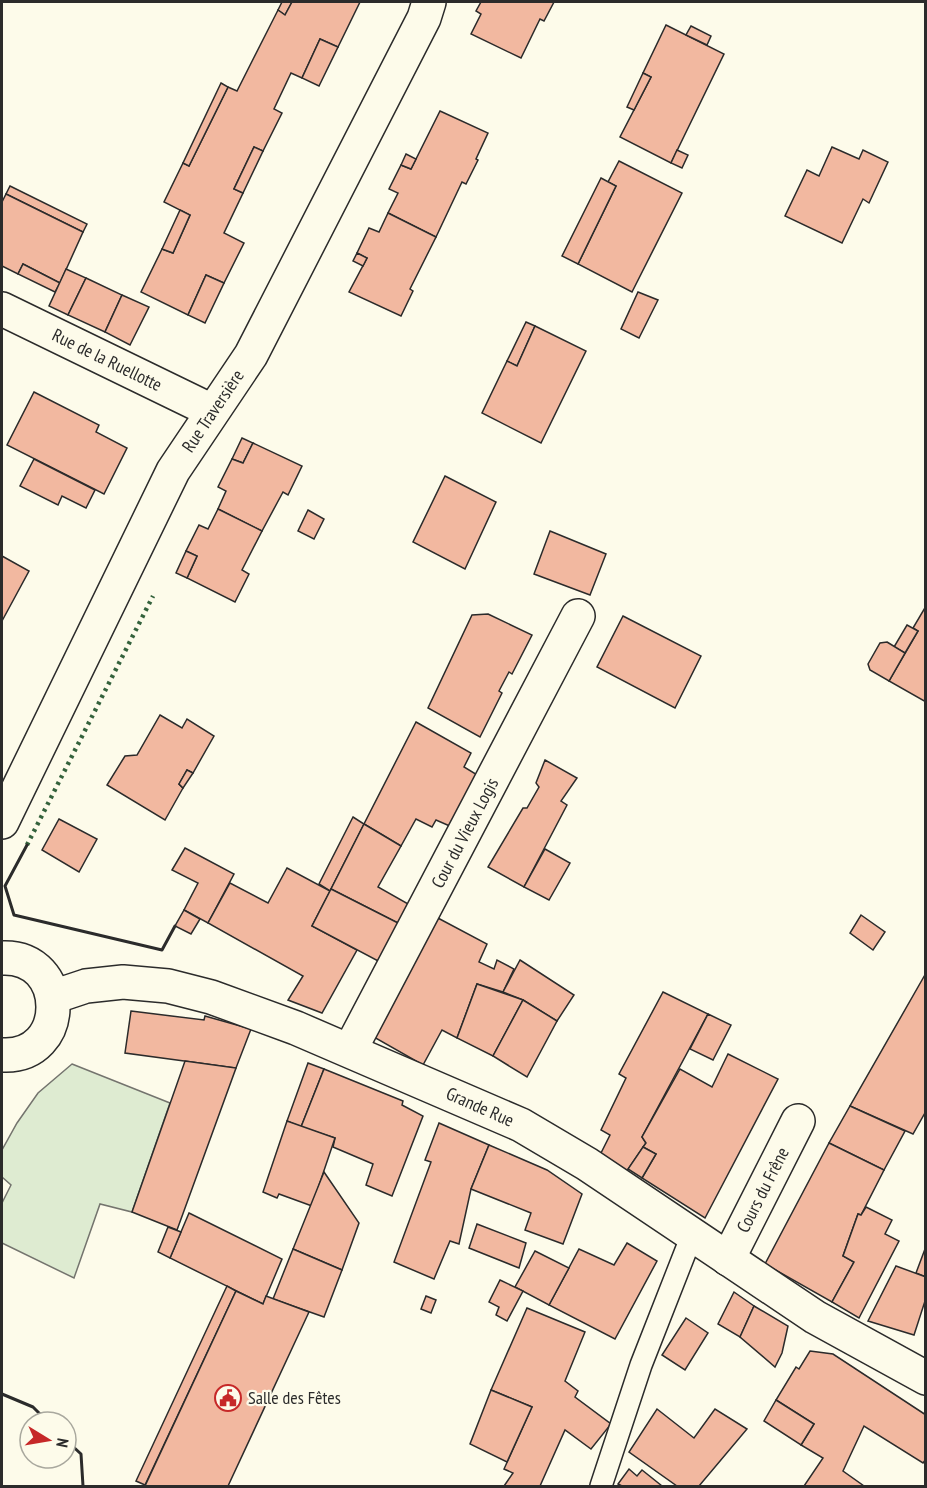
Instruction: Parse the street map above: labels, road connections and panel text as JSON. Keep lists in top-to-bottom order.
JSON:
{
  "streets": {
    "street": [
      "Rue de la Ruellotte",
      "Rue Traversière",
      "Cour du Vieux Logis",
      "Grande Rue",
      "Cours du Frêne"
    ]
  },
  "crossings": [
    ["Rue de la Ruellotte", "Rue Traversière"],
    ["Cour du Vieux Logis", "Grande Rue"],
    ["Grande Rue", "Cours du Frêne"]
  ],
  "places": {
    "public building": ["Salle des Fêtes"]
  },
  "north": "right"
}
